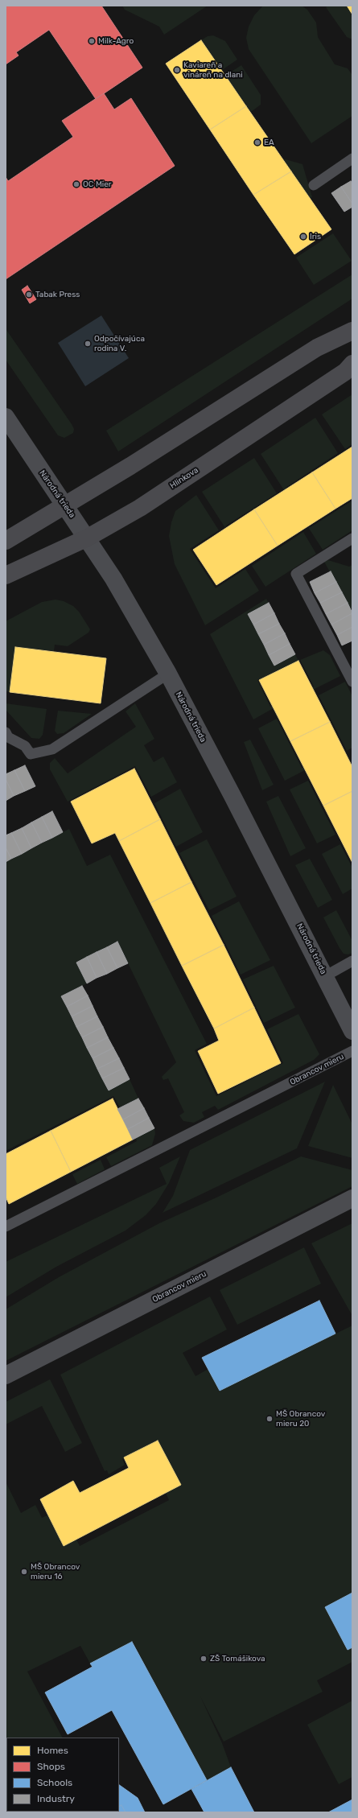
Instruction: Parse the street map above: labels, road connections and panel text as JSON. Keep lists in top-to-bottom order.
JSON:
{
  "streets": {
    "main road": ["Hlinkova"],
    "street": ["Národná trieda", "Obrancov mieru"]
  },
  "crossings": [
    ["Hlinkova", "Národná trieda"]
  ],
  "places": [
    "Milk-Agro",
    "Kaviareň a vináreň na dlani",
    "EA",
    "OC Mier",
    "Iris",
    "Tabak Press",
    "Odpočívajúca rodina V.",
    "MŠ Obrancov mieru 20",
    "MŠ Obrancov mieru 16",
    "ZŠ Tomášikova"
  ],
  "legend": [
    "Homes",
    "Shops",
    "Schools",
    "Industry"
  ]
}
